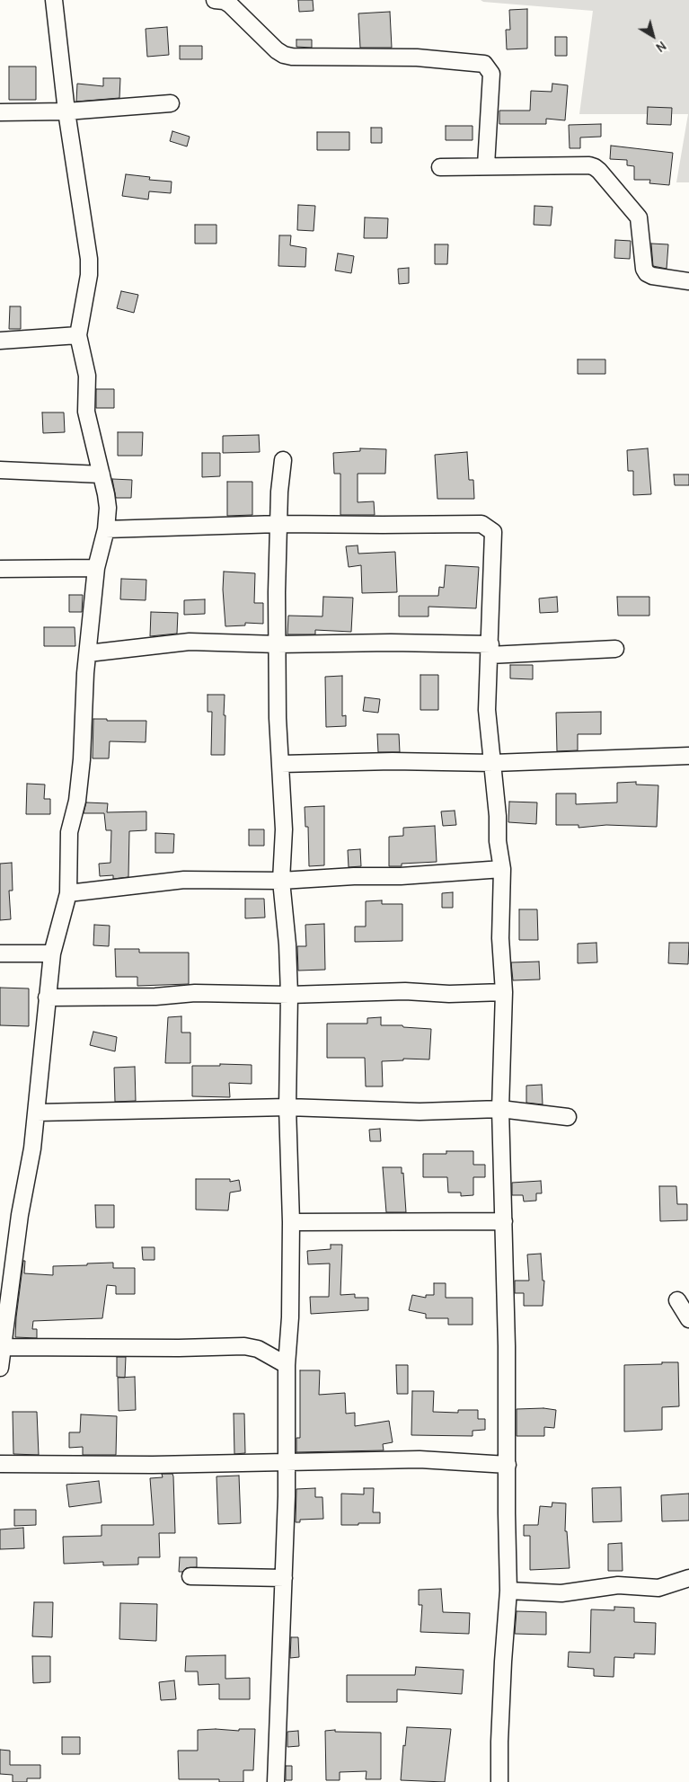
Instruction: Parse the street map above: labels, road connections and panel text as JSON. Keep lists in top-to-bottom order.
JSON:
{
  "north": "bottom right"
}
